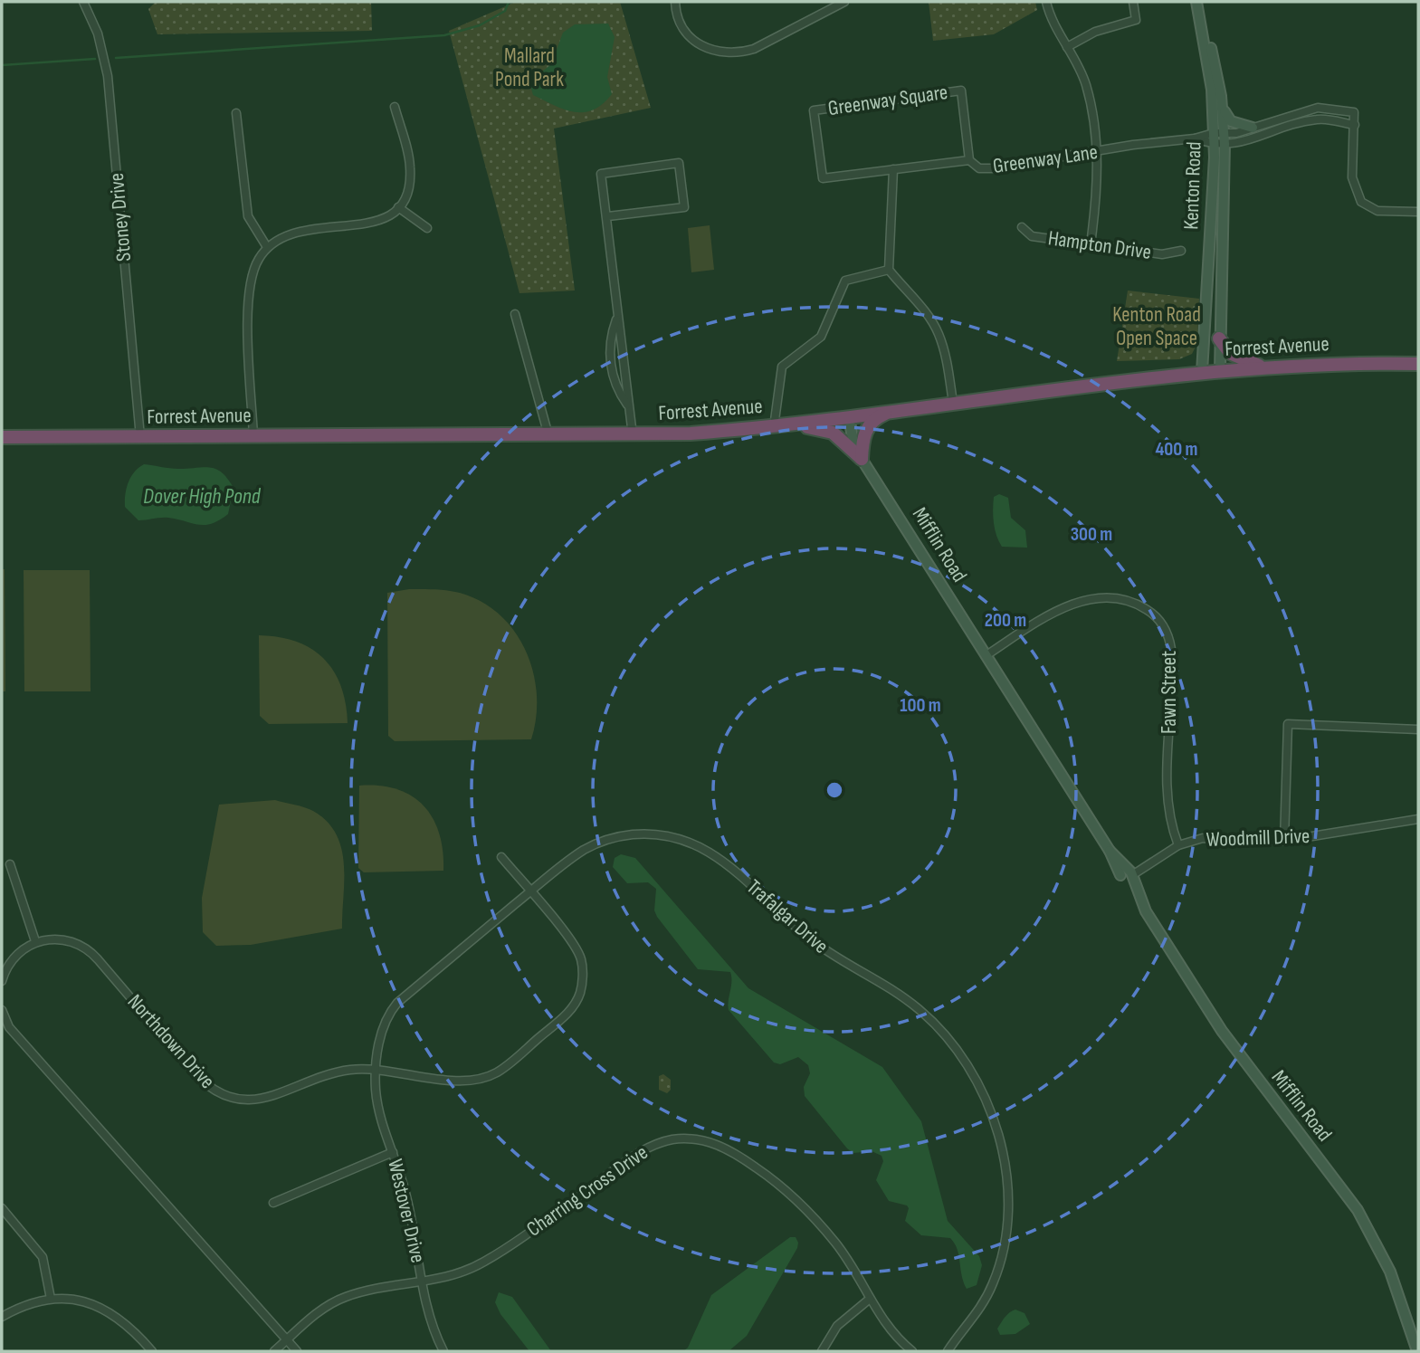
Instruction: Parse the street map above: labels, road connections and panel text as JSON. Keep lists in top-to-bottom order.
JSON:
{
  "streets": {
    "highway": ["Forrest Avenue"],
    "main road": ["Kenton Road", "Mifflin Road"],
    "street": [
      "Greenway Square",
      "Greenway Lane",
      "Stoney Drive",
      "Hampton Drive",
      "Fawn Street",
      "Woodmill Drive",
      "Trafalgar Drive",
      "Northdown Drive",
      "Charring Cross Drive",
      "Westover Drive"
    ]
  },
  "crossings": [
    ["Greenway Square", "Greenway Lane"],
    ["Greenway Lane", "Kenton Road"],
    ["Kenton Road", "Forrest Avenue"],
    ["Stoney Drive", "Forrest Avenue"],
    ["Forrest Avenue", "Mifflin Road"],
    ["Mifflin Road", "Fawn Street"],
    ["Mifflin Road", "Woodmill Drive"],
    ["Fawn Street", "Woodmill Drive"],
    ["Trafalgar Drive", "Northdown Drive"],
    ["Trafalgar Drive", "Westover Drive"],
    ["Northdown Drive", "Westover Drive"],
    ["Charring Cross Drive", "Westover Drive"]
  ],
  "water": ["Dover High Pond"],
  "parks": ["Mallard Pond Park", "Kenton Road Open Space"],
  "rings": [
    "400 m",
    "300 m",
    "200 m",
    "100 m"
  ]
}
